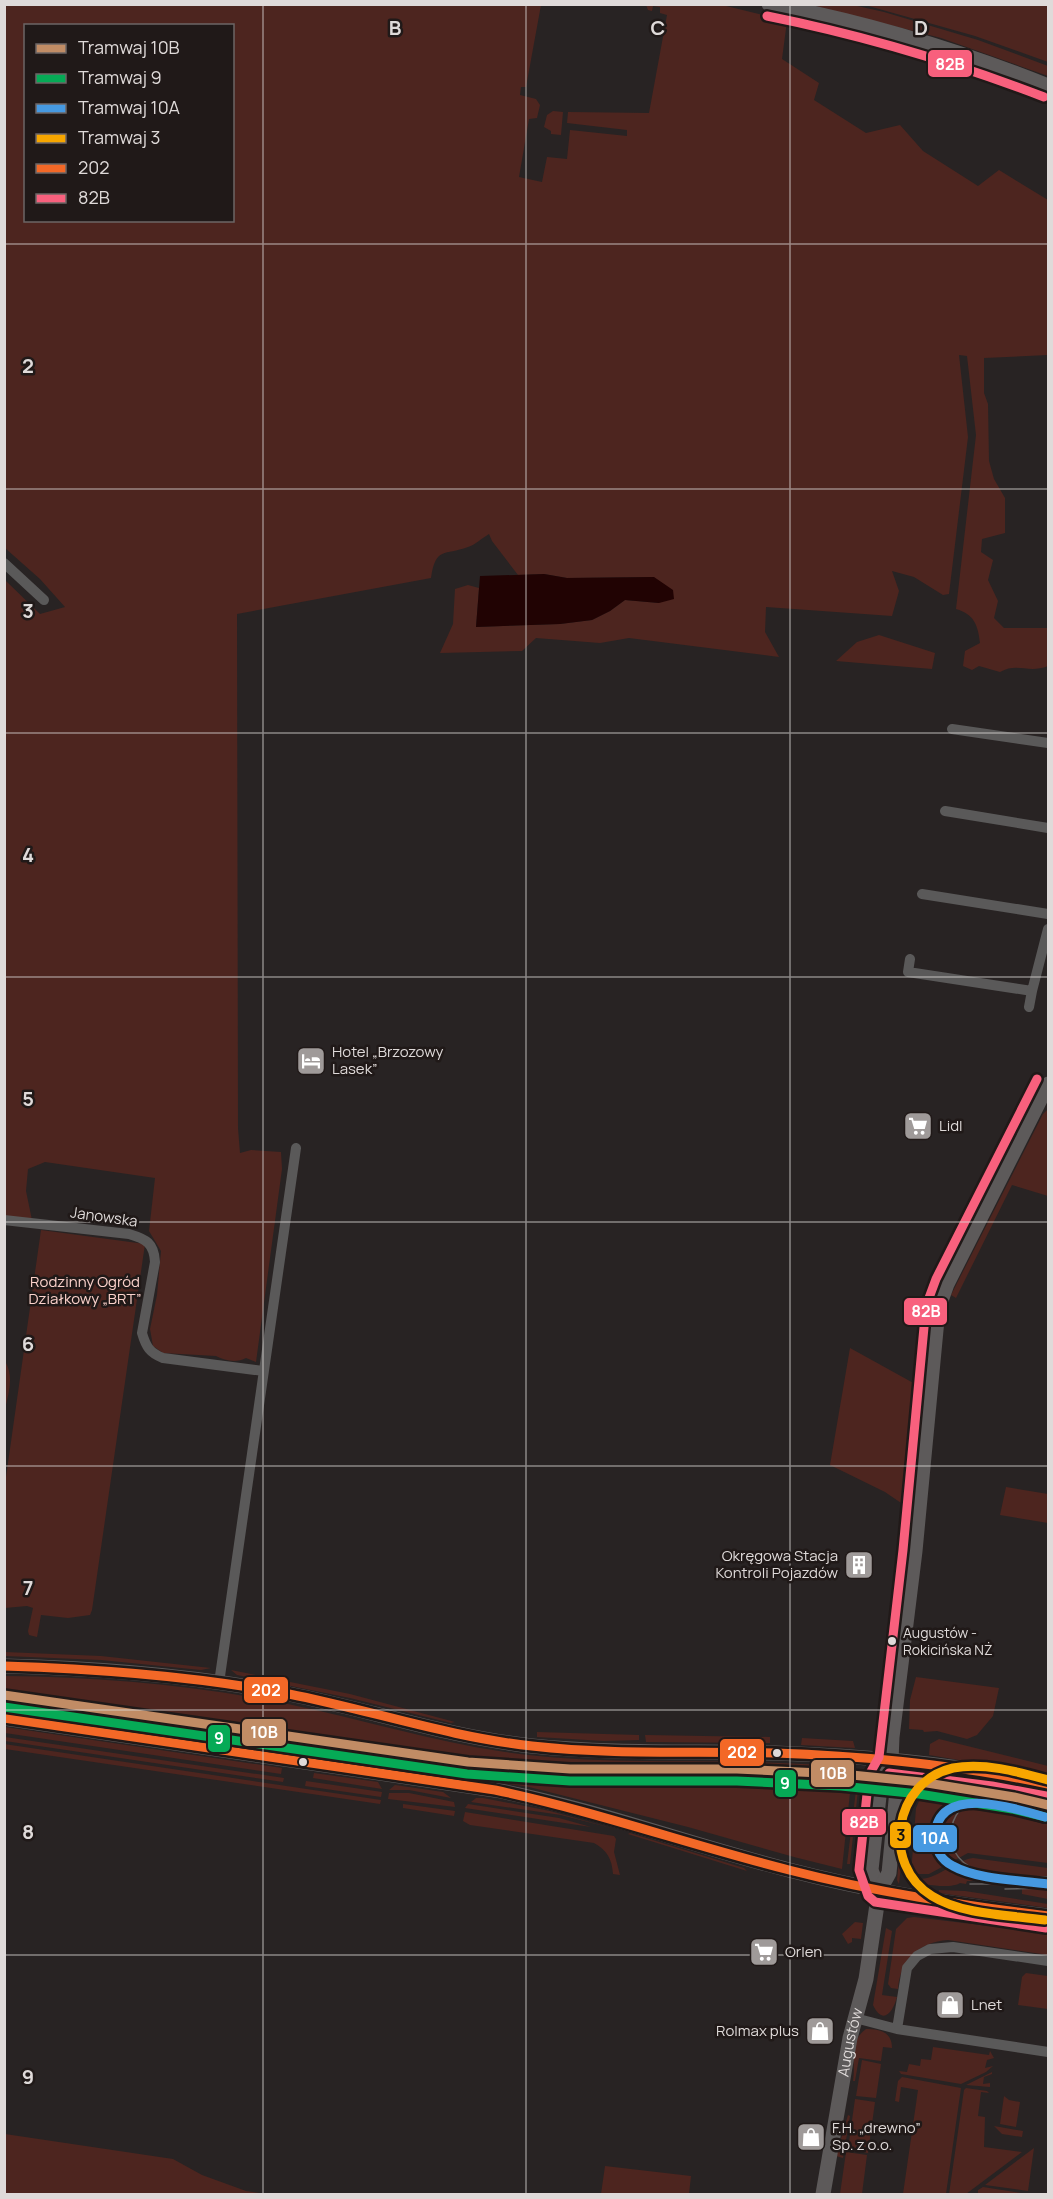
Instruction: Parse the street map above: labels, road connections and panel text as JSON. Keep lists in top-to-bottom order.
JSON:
{
  "streets": {
    "main road": ["Augustów"],
    "street": ["Janowska"]
  },
  "parks": ["Rodzinny Ogród Działkowy „BRT”"],
  "places": {
    "hotel": ["Hotel „Brzozowy Lasek”"],
    "supermarket": ["Lidl", "Orlen"],
    "building": ["Okręgowa Stacja Kontroli Pojazdów"],
    "other": ["Augustów - Rokicińska NŻ"],
    "shop": ["Lnet", "Rolmax plus", "F.H. „drewno” Sp. z o.o."]
  },
  "lines": [
    "transit line 82B",
    "transit line 202",
    "tram line 10B",
    "tram line 9",
    "tram line 3",
    "tram line 10A"
  ],
  "legend": [
    "Tramwaj 10B",
    "Tramwaj 9",
    "Tramwaj 10A",
    "Tramwaj 3",
    "202",
    "82B"
  ],
  "grid": {
    "columns": ["B", "C", "D"],
    "rows": [
      "2",
      "3",
      "4",
      "5",
      "6",
      "7",
      "8",
      "9"
    ]
  }
}
